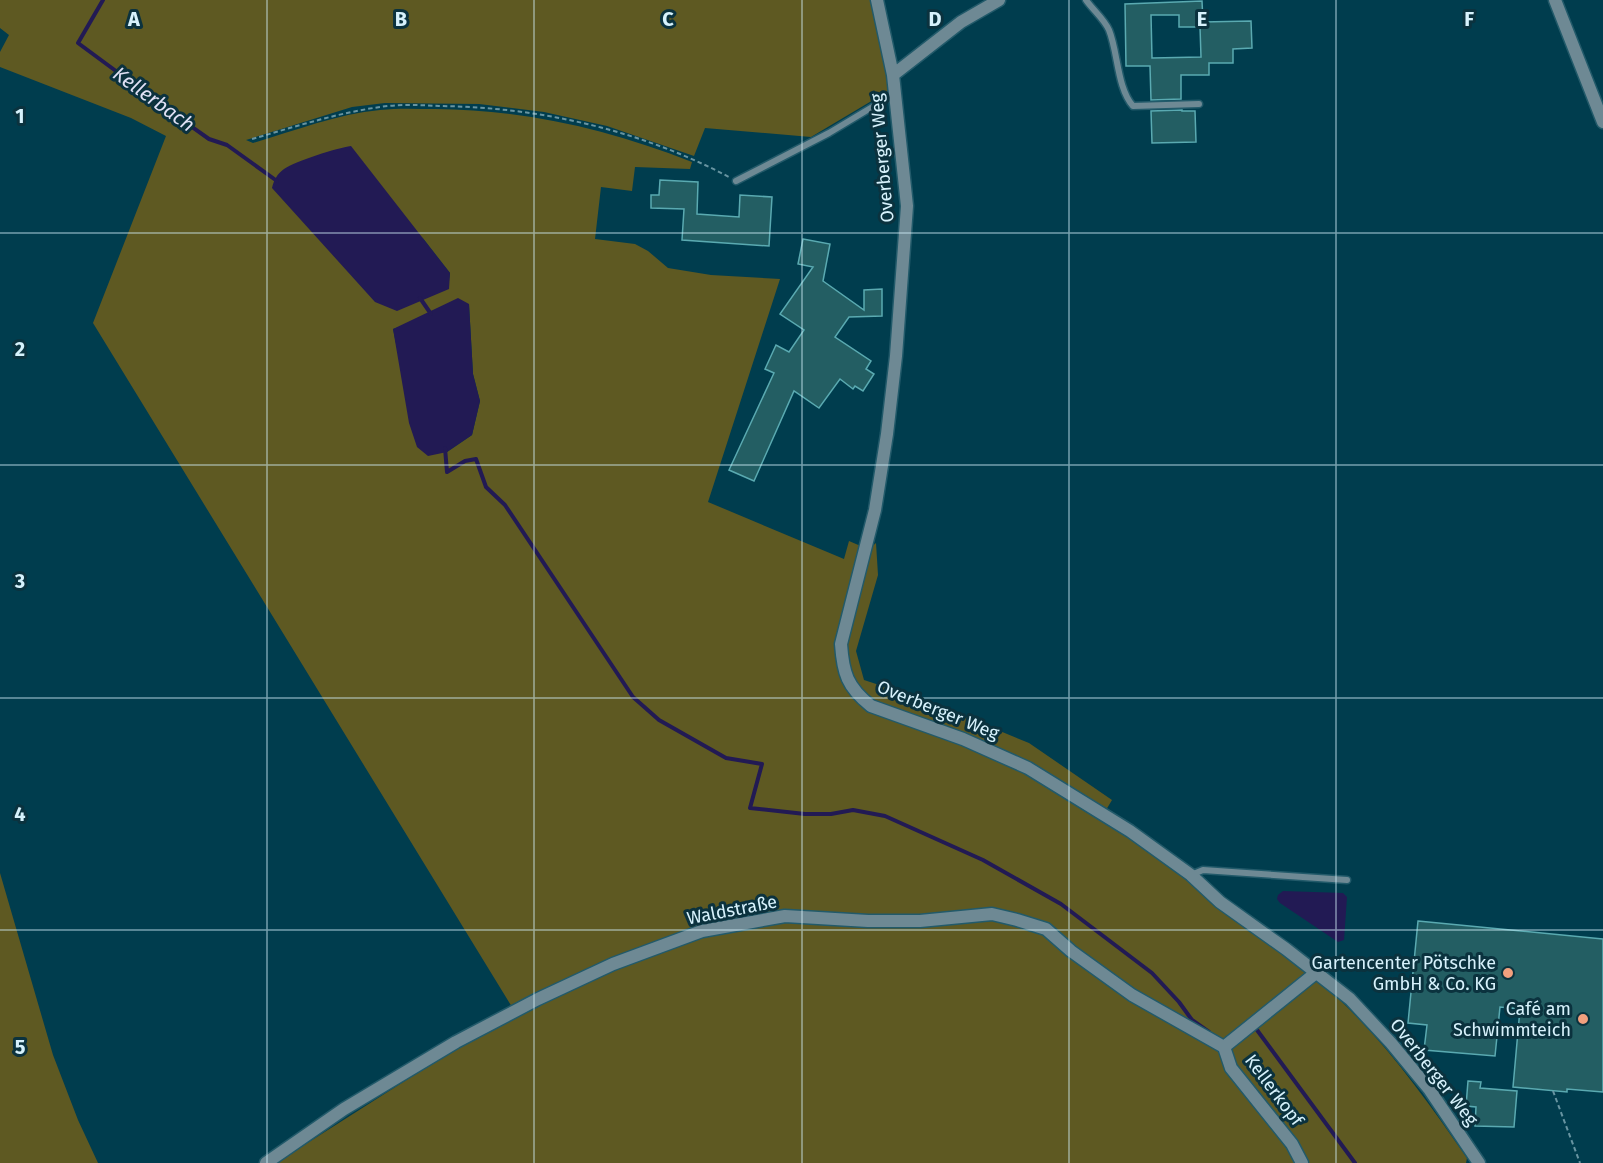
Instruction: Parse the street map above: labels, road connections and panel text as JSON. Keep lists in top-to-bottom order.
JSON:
{
  "streets": {
    "street": ["Overberger Weg", "Waldstraße", "Kellerkopf"]
  },
  "crossings": [
    ["Overberger Weg", "Kellerkopf"],
    ["Waldstraße", "Kellerkopf"]
  ],
  "water": ["Kellerbach"],
  "places": ["Gartencenter Pötschke GmbH & Co. KG", "Café am Schwimmteich"],
  "grid": {
    "columns": [
      "A",
      "B",
      "C",
      "D",
      "E",
      "F"
    ],
    "rows": [
      "1",
      "2",
      "3",
      "4",
      "5"
    ]
  }
}
